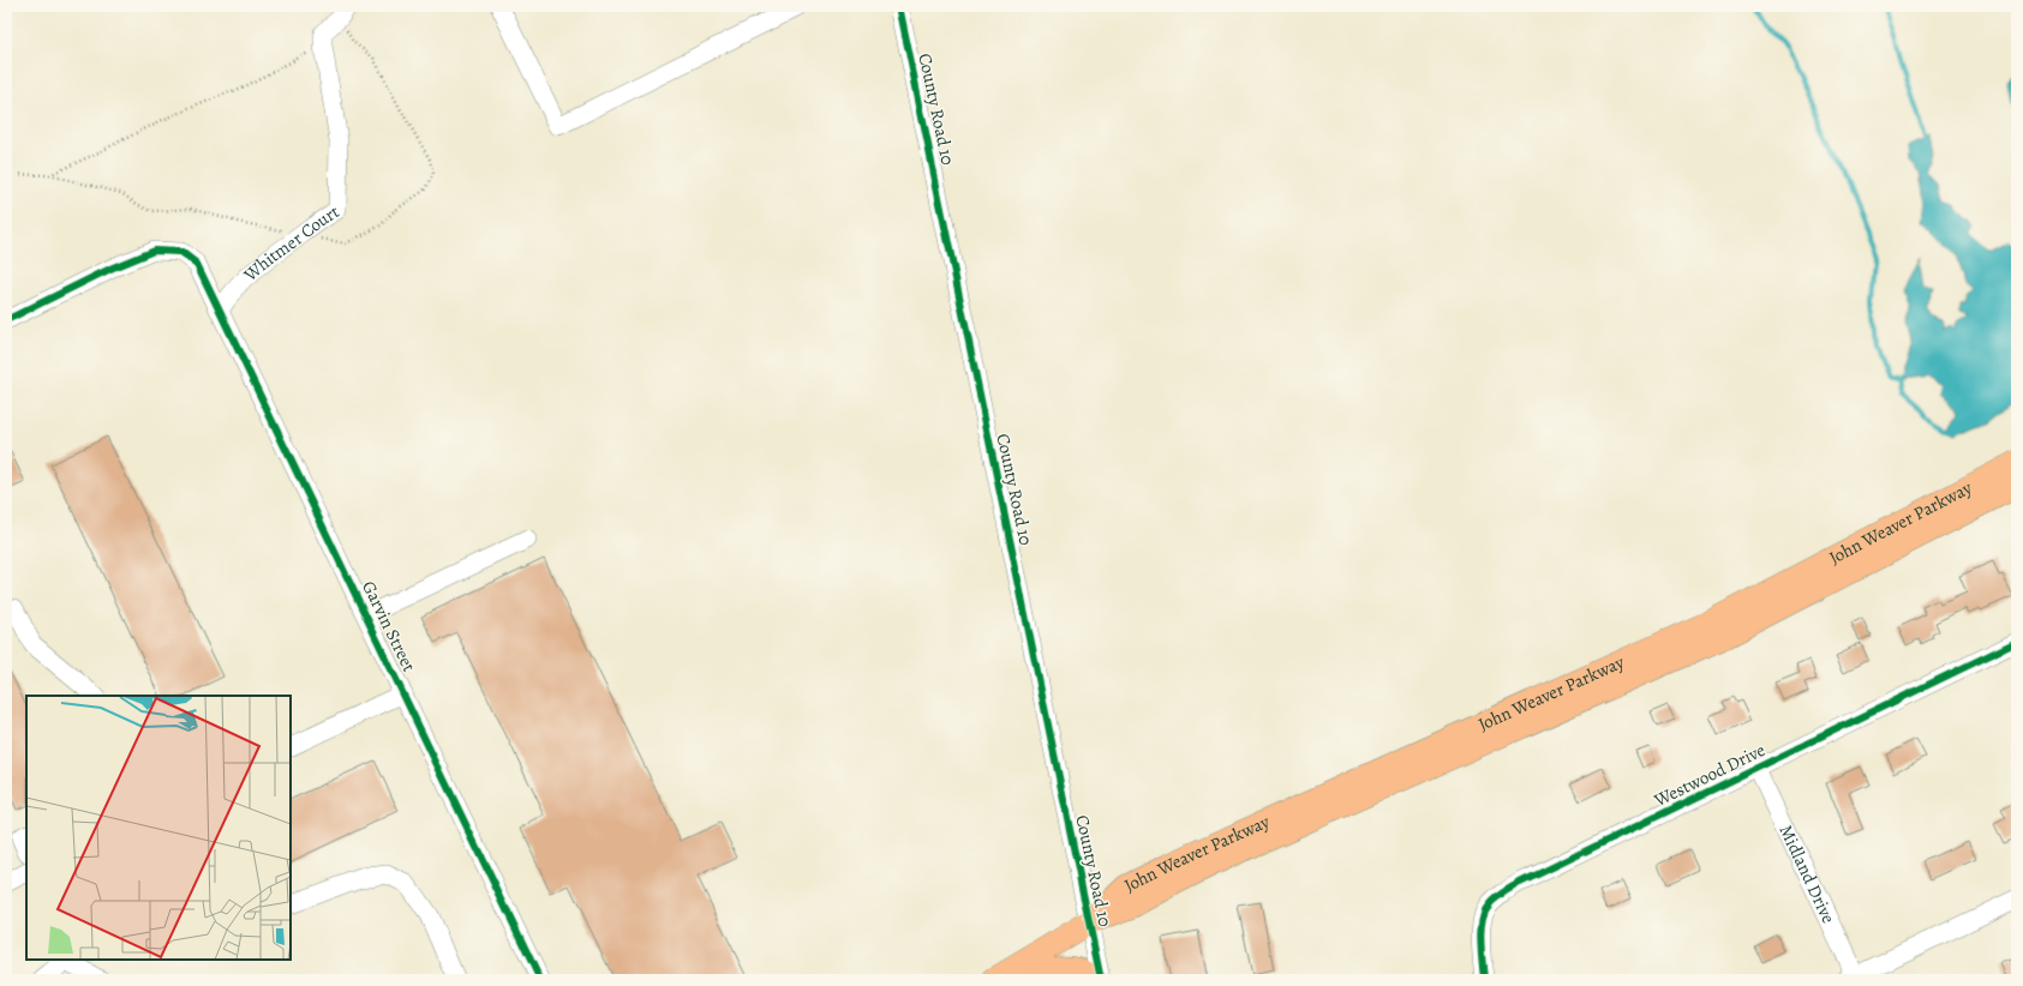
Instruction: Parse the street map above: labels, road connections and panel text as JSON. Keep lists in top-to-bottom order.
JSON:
{
  "streets": {
    "main road": ["John Weaver Parkway"],
    "street": [
      "County Road 10",
      "Whitmer Court",
      "Garvin Street",
      "Westwood Drive",
      "Midland Drive"
    ]
  },
  "crossings": [
    ["County Road 10", "John Weaver Parkway"],
    ["Whitmer Court", "Garvin Street"],
    ["Westwood Drive", "Midland Drive"]
  ]
}
